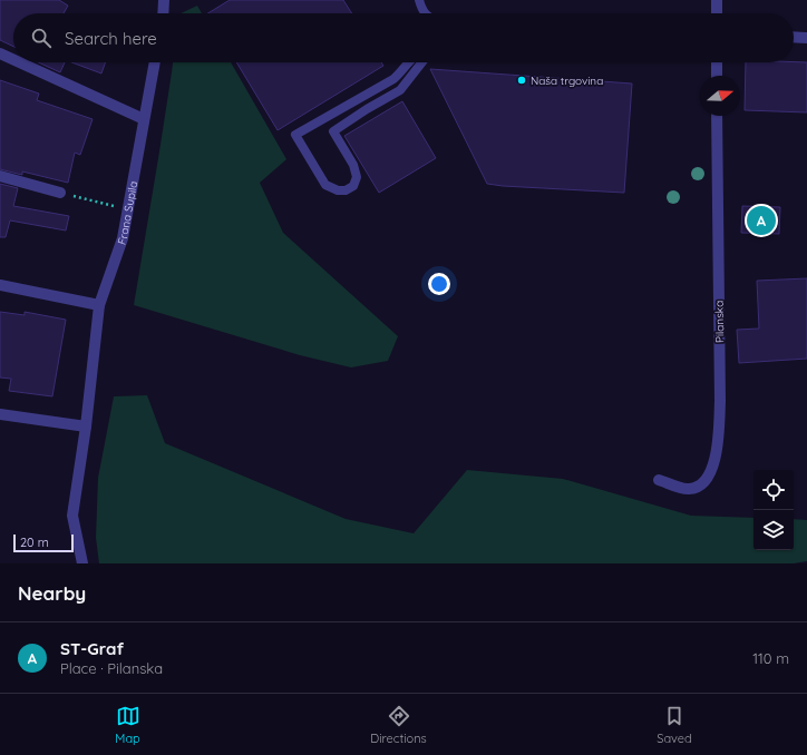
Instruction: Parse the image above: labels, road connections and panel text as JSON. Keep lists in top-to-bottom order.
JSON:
{
  "streets": {
    "street": ["Frana Supila", "Pilanska"]
  },
  "places": ["Naša trgovina"],
  "scale_bar": "20 m",
  "north": "right",
  "page": {
    "search": "Search here",
    "pins": "A",
    "scale": "20 m",
    "heading": "Nearby",
    "list": [
      {
        "mark": "A",
        "name": "ST-Graf",
        "note": "Place · Pilanska",
        "value": "110 m"
      }
    ],
    "nav": ["Map", "Directions", "Saved"]
  }
}
